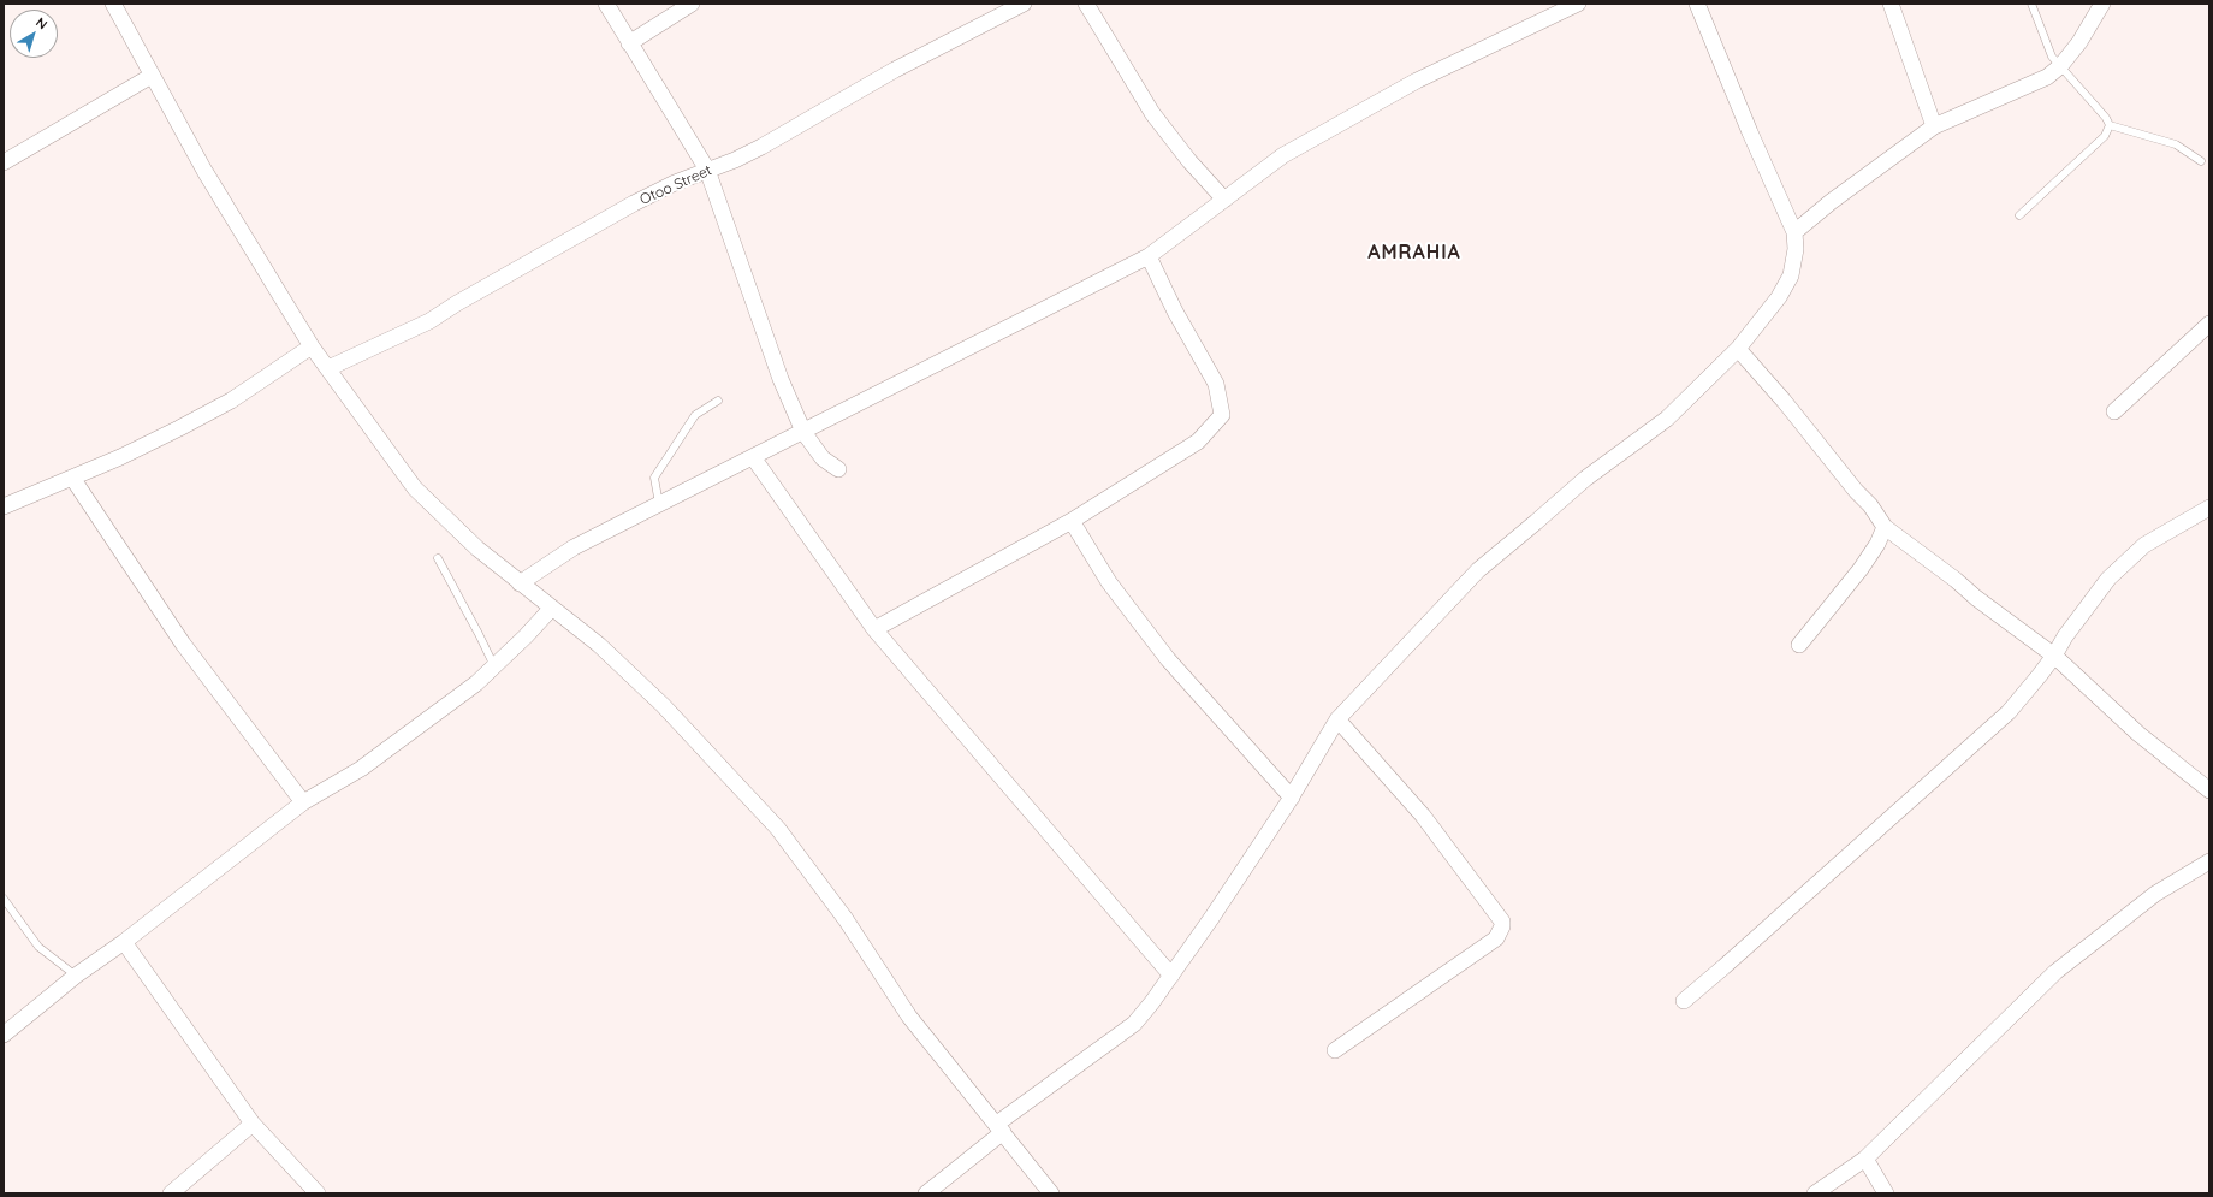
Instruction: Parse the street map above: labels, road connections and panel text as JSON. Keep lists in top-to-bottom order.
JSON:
{
  "streets": {
    "street": ["Otoo Street"]
  },
  "districts": ["AMRAHIA"],
  "north": "top right"
}
